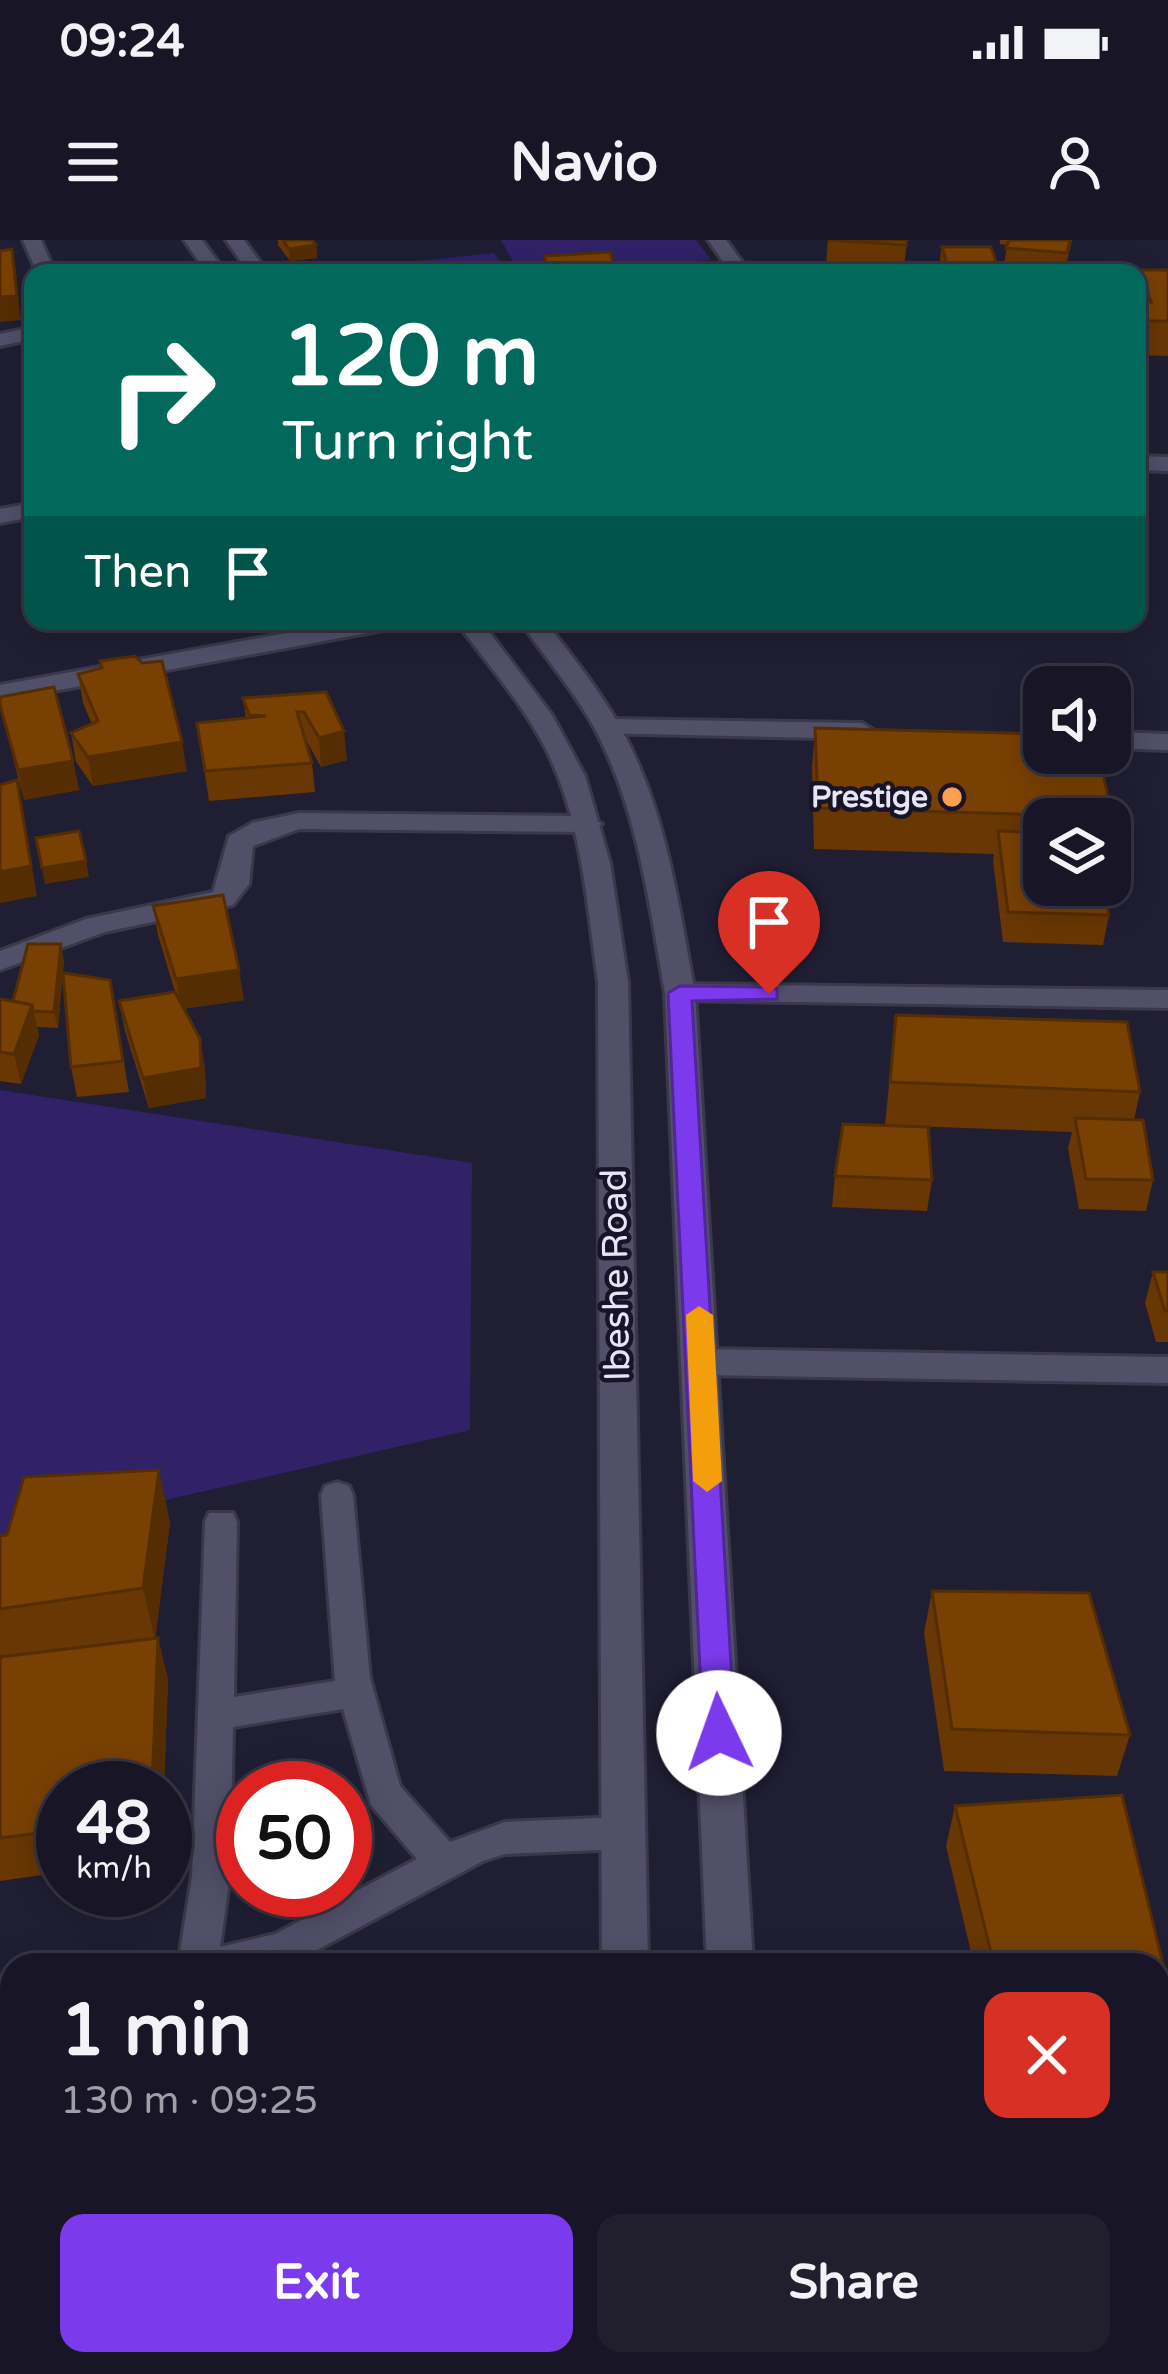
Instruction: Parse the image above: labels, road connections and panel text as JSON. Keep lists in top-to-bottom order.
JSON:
{
  "streets": {
    "main road": ["Ibeshe Road"]
  },
  "places": ["Prestige"],
  "page": {
    "status": "09:24",
    "header": "Navio",
    "turn": ["120 m", "Turn right"],
    "then": "Then",
    "speed": "48 km/h",
    "limit": "50",
    "heading": ["1 min", "130 m · 09:25"],
    "buttons": ["Exit", "Share"]
  }
}
